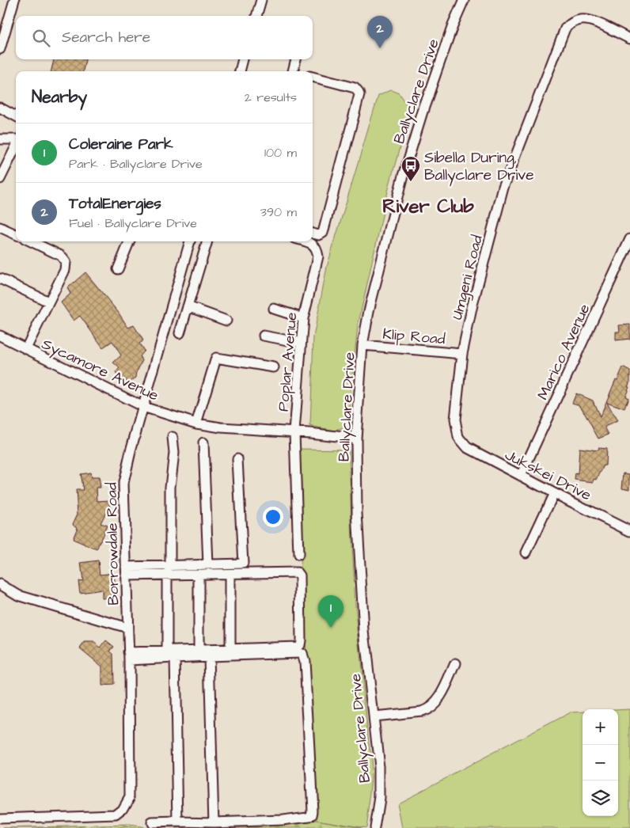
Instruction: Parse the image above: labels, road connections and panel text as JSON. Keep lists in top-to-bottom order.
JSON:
{
  "streets": {
    "street": [
      "Ballyclare Drive",
      "Umgeni Road",
      "Klip Road",
      "Marico Avenue",
      "Poplar Avenue",
      "Sycamore Avenue",
      "Jukskei Drive",
      "Borrowdale Road"
    ]
  },
  "crossings": [
    ["Ballyclare Drive", "Klip Road"],
    ["Ballyclare Drive", "Sycamore Avenue"],
    ["Umgeni Road", "Klip Road"],
    ["Umgeni Road", "Jukskei Drive"],
    ["Marico Avenue", "Jukskei Drive"],
    ["Poplar Avenue", "Sycamore Avenue"],
    ["Sycamore Avenue", "Borrowdale Road"]
  ],
  "districts": ["River Club"],
  "places": {
    "bus stop": ["Sibella During, Ballyclare Drive"]
  },
  "page": {
    "pins": ["2", "1"],
    "search": "Search here",
    "heading": ["Nearby", "2 results"],
    "list": [
      {
        "mark": "1",
        "name": "Coleraine Park",
        "note": "Park · Ballyclare Drive",
        "value": "100 m"
      },
      {
        "mark": "2",
        "name": "TotalEnergies",
        "note": "Fuel · Ballyclare Drive",
        "value": "390 m"
      }
    ],
    "map_buttons": ["+", "−"]
  }
}
